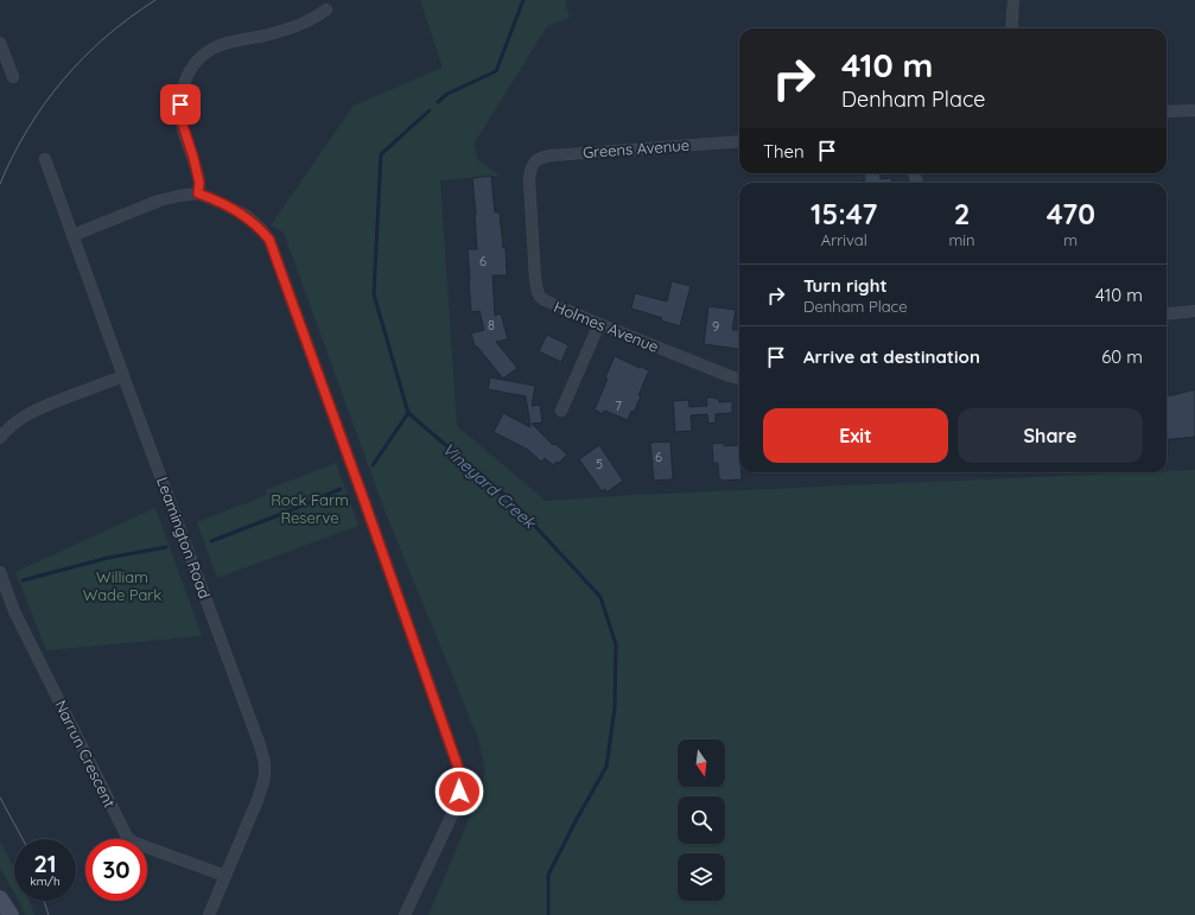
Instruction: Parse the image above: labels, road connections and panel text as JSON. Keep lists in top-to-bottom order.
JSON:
{
  "streets": {
    "street": [
      "Greens Avenue",
      "Holmes Avenue",
      "Leamington Road",
      "Narrun Crescent"
    ]
  },
  "crossings": [
    ["Greens Avenue", "Holmes Avenue"],
    ["Leamington Road", "Narrun Crescent"]
  ],
  "water": ["Vineyard Creek"],
  "parks": ["Rock Farm Reserve", "William Wade Park"],
  "house_numbers": [
    "6",
    "8",
    "9",
    "7",
    "6",
    "5"
  ],
  "north": "bottom",
  "page": {
    "turn": ["410 m", "Denham Place"],
    "then": "Then",
    "eta": [
      "15:47",
      "Arrival",
      "2",
      "min",
      "470",
      "m"
    ],
    "list": [
      {
        "name": "Turn right",
        "note": "Denham Place",
        "value": "410 m"
      },
      {
        "name": "Arrive at destination",
        "value": "60 m"
      }
    ],
    "buttons": ["Exit", "Share"],
    "speed": "21 km/h",
    "limit": "30"
  }
}
